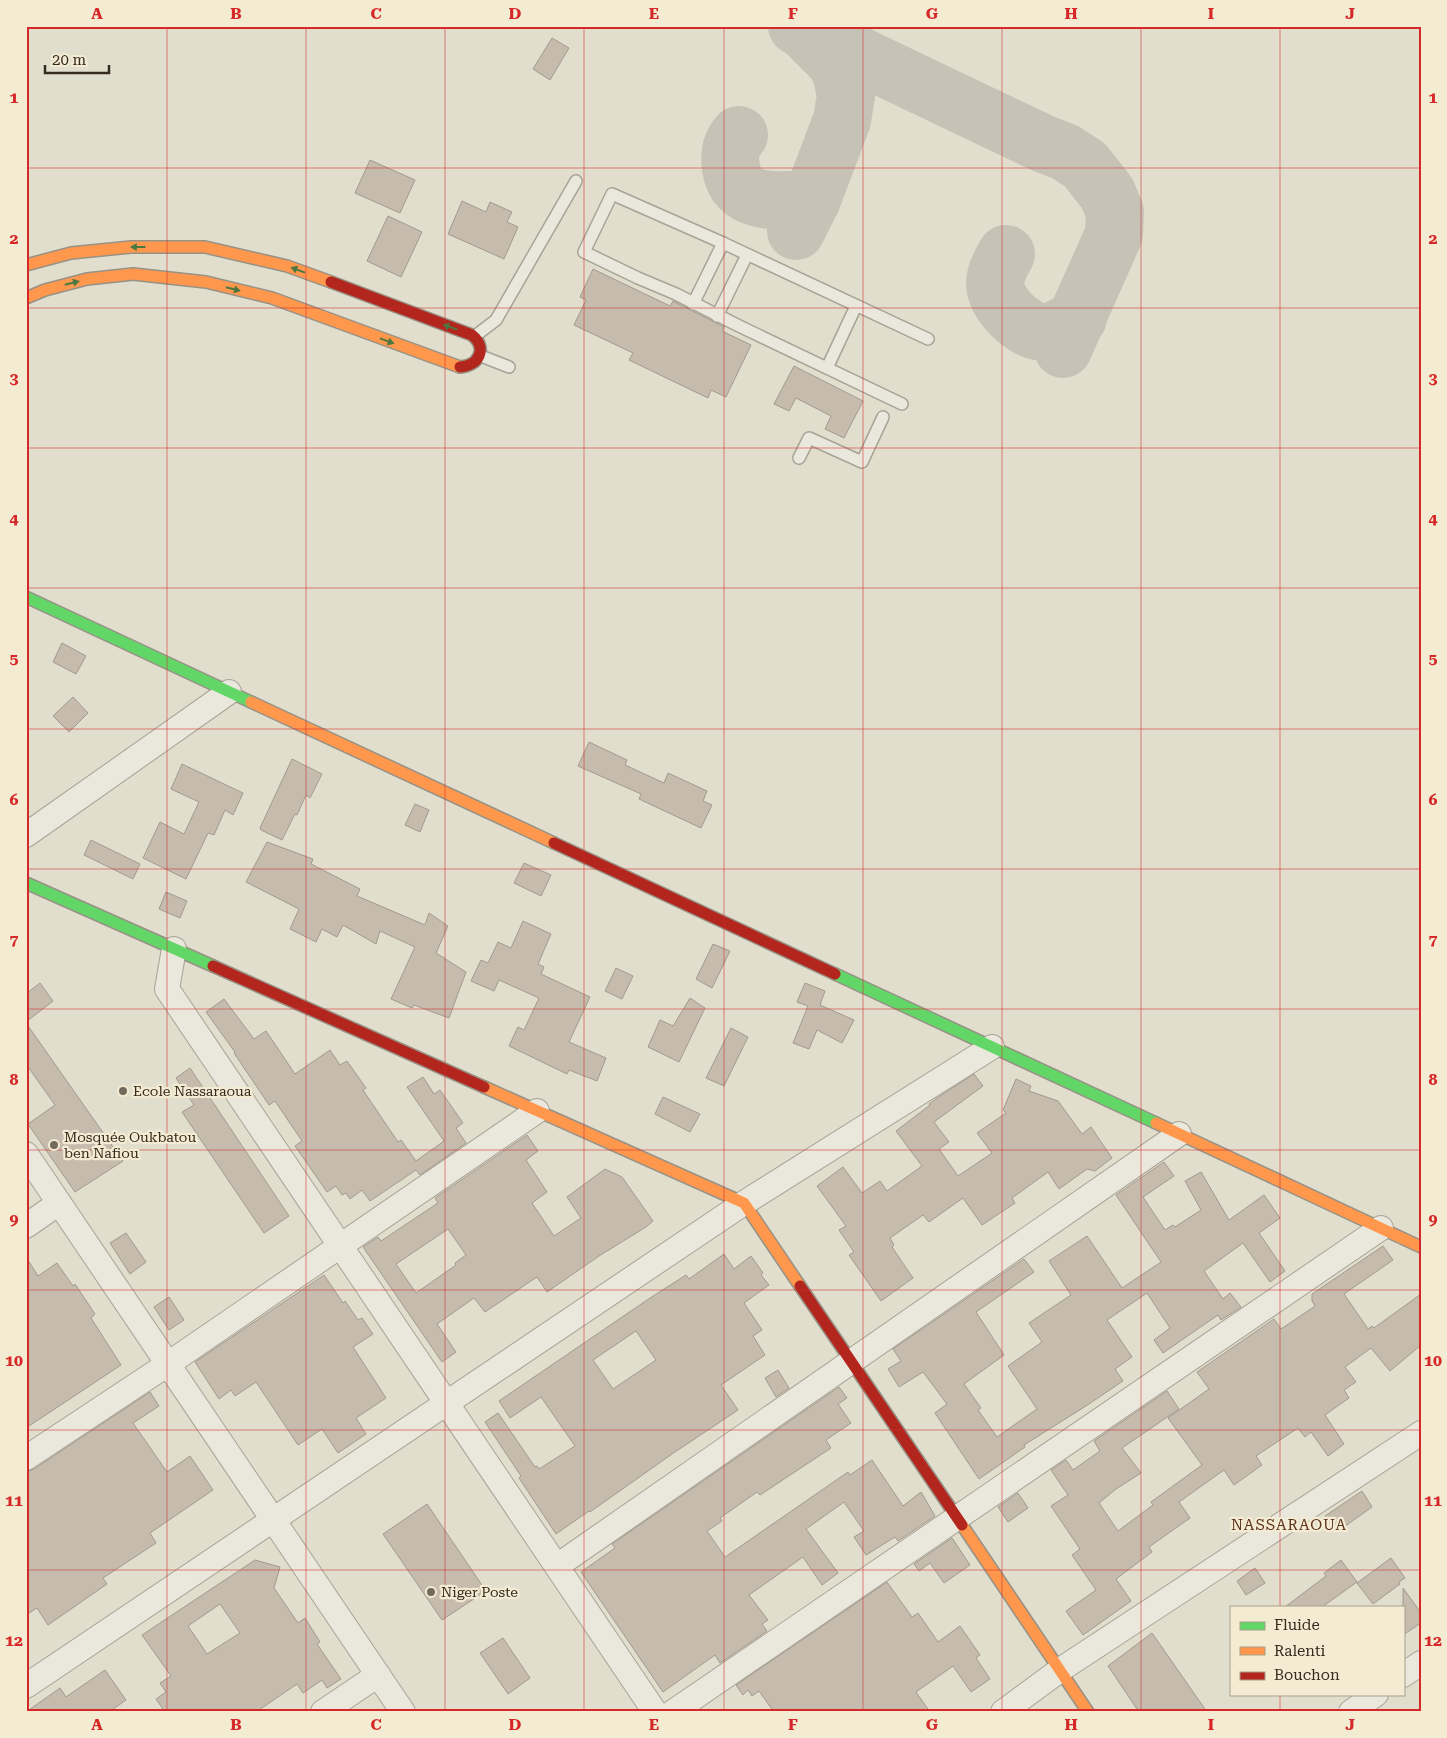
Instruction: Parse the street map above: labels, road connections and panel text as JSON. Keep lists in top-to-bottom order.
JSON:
{
  "districts": ["NASSARAOUA"],
  "places": ["Ecole Nassaraoua", "Mosquée Oukbatou ben Nafiou", "Niger Poste"],
  "legend": ["Fluide", "Ralenti", "Bouchon"],
  "scale_bar": "20 m",
  "grid": {
    "columns": [
      "A",
      "B",
      "C",
      "D",
      "E",
      "F",
      "G",
      "H",
      "I",
      "J"
    ],
    "rows": [
      "1",
      "2",
      "3",
      "4",
      "5",
      "6",
      "7",
      "8",
      "9",
      "10",
      "11",
      "12"
    ]
  }
}
